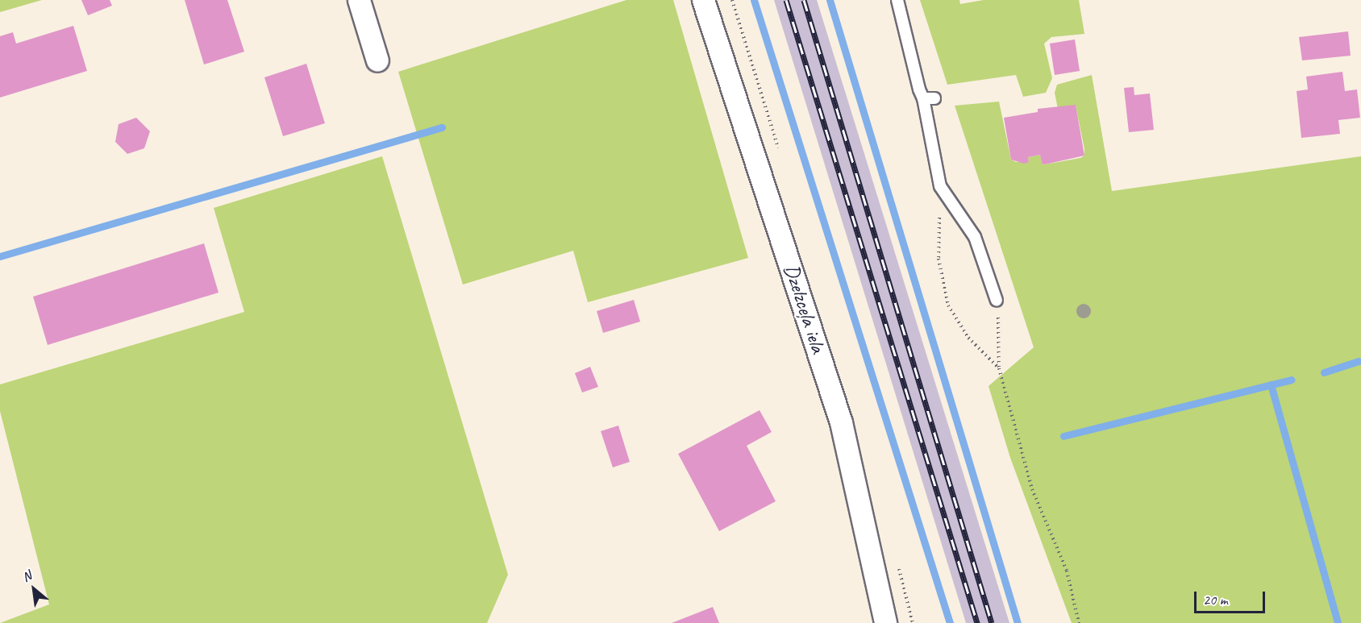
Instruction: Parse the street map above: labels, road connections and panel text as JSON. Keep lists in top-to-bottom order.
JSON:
{
  "streets": {
    "street": ["Dzelzceļa iela"]
  },
  "scale_bar": "20 m",
  "north": "top left"
}
